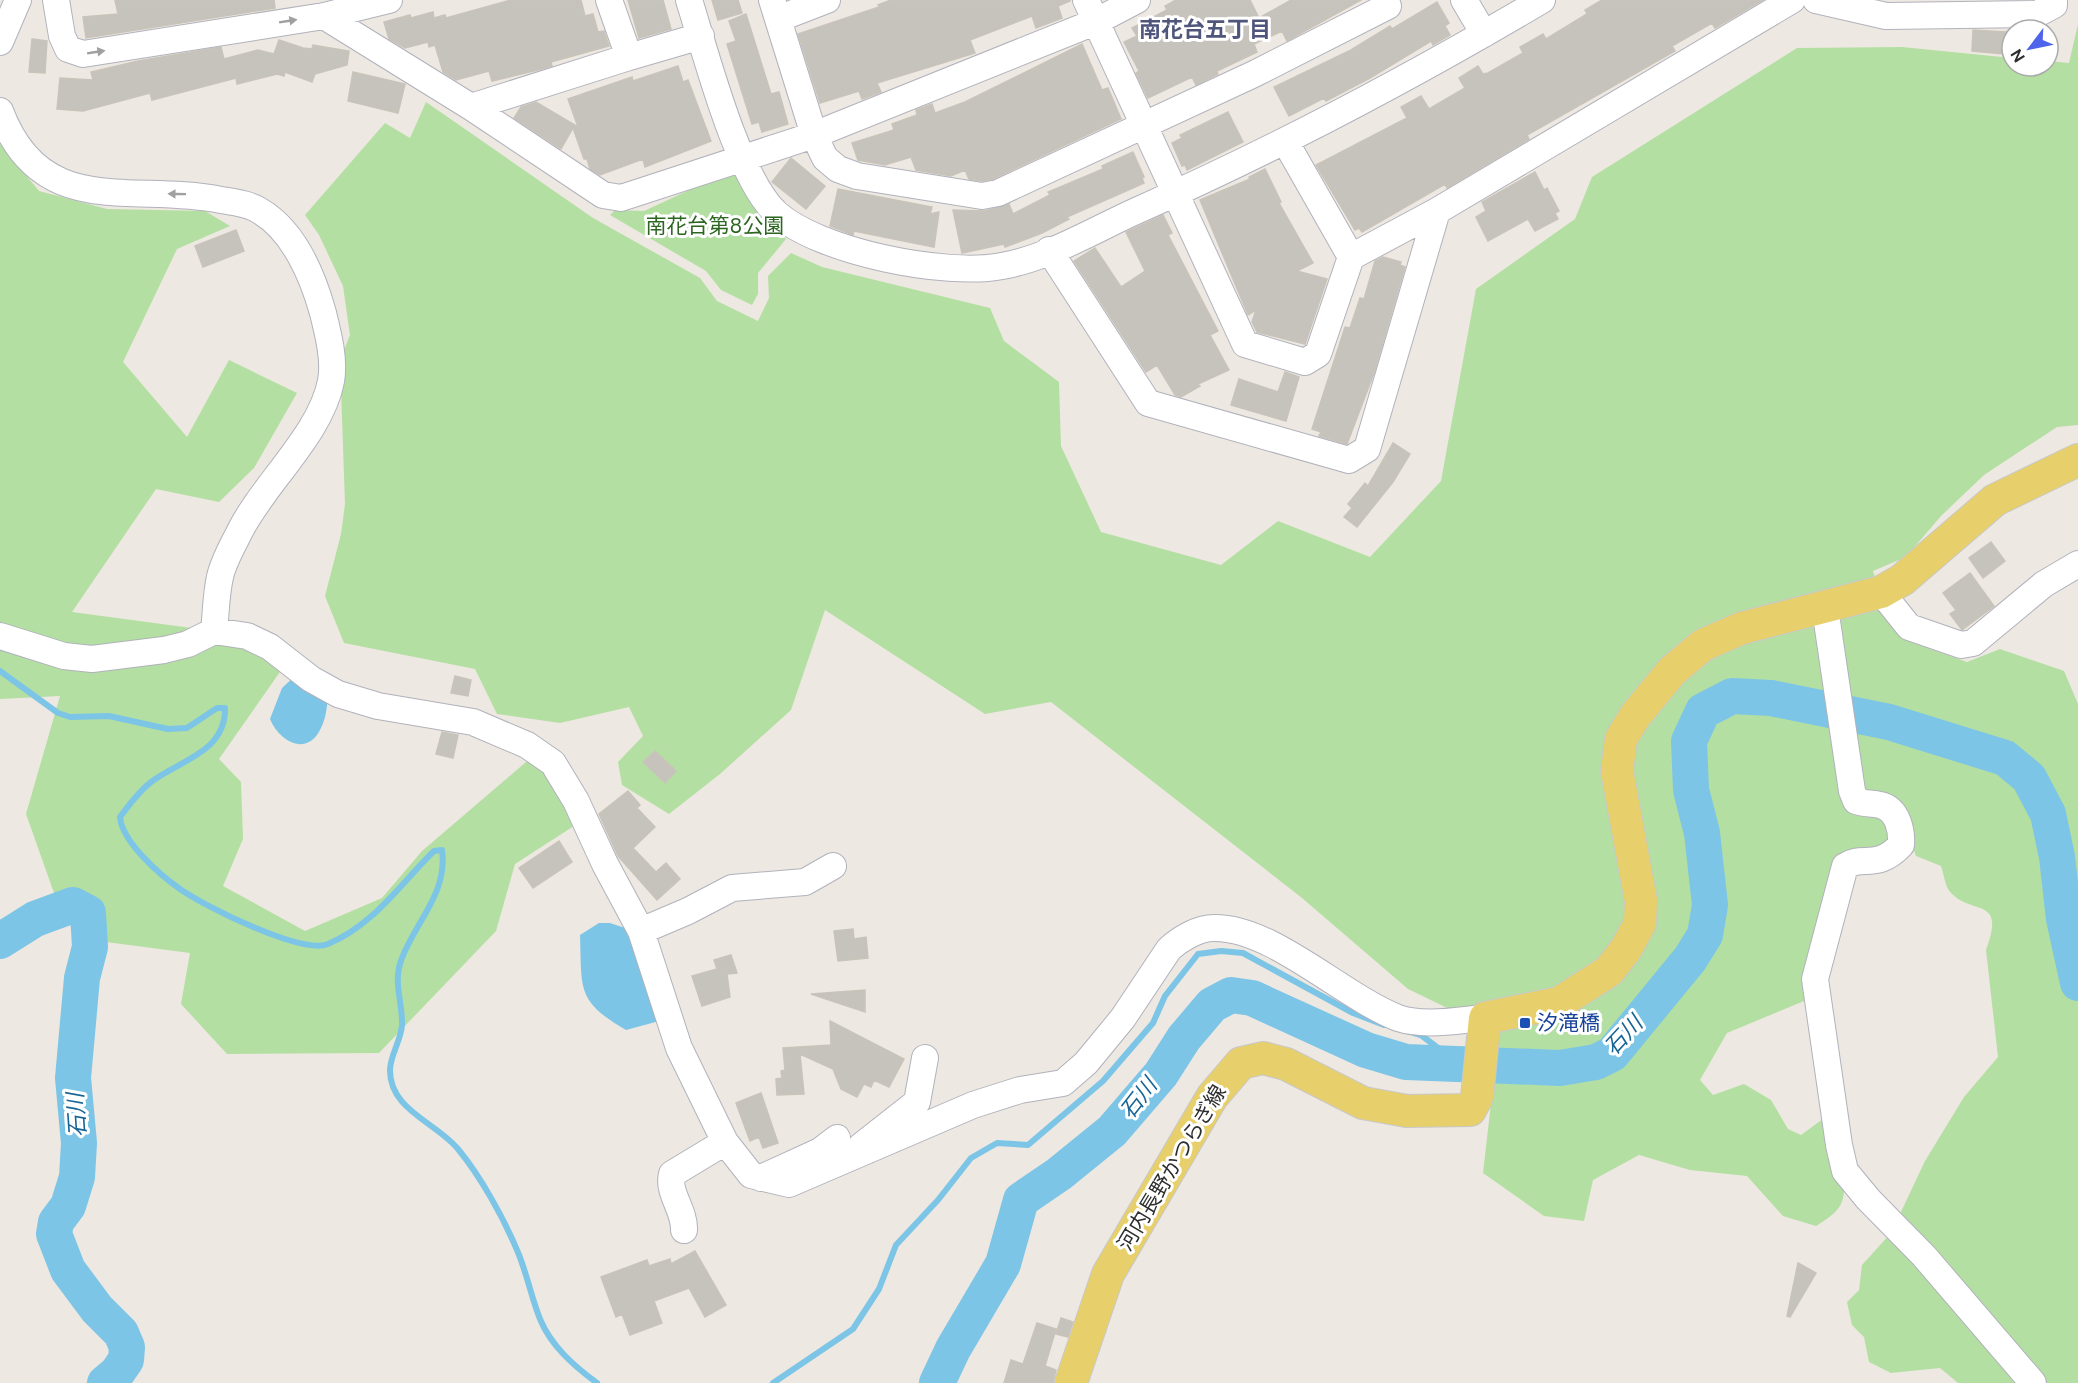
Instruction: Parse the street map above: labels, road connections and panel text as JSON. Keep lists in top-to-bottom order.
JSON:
{
  "streets": {
    "main road": ["河内長野かつらぎ線"]
  },
  "districts": ["南花台五丁目"],
  "water": ["石川"],
  "parks": ["南花台第8公園"],
  "places": {
    "transit": ["汐滝橋"]
  },
  "north": "bottom left"
}
